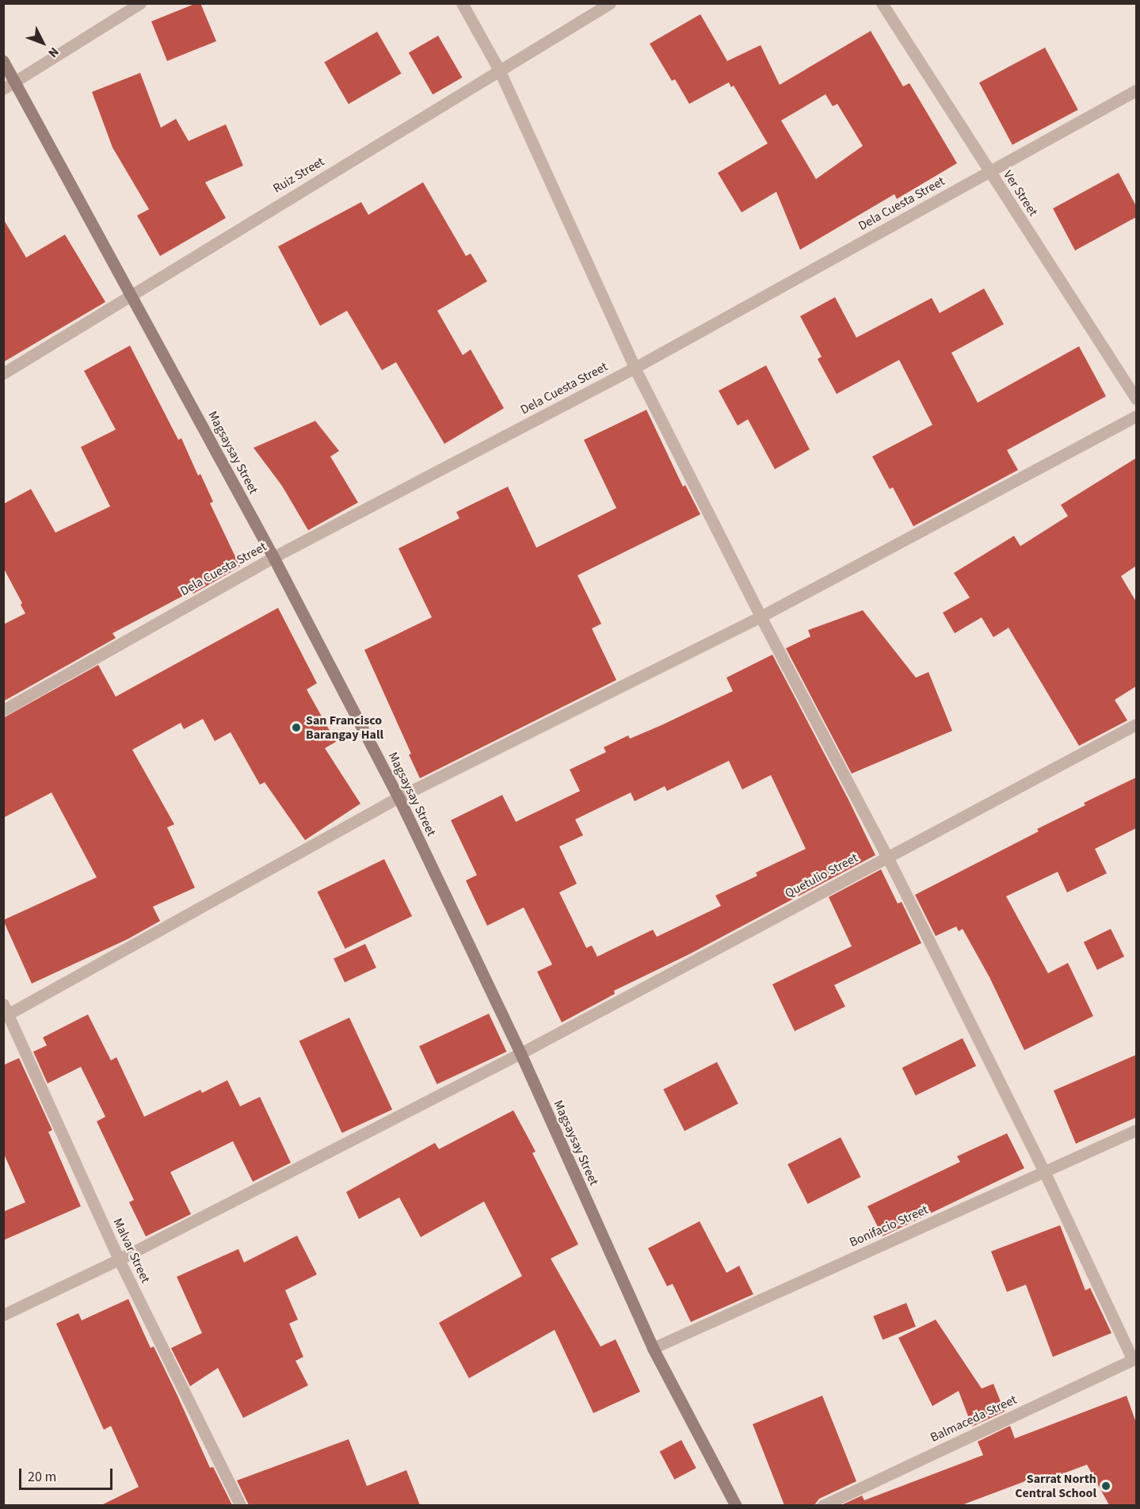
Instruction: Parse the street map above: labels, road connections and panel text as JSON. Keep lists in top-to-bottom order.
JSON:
{
  "streets": {
    "main road": ["Magsaysay Street"],
    "street": [
      "Ruiz Street",
      "Ver Street",
      "Dela Cuesta Street",
      "Quetulio Street",
      "Bonifacio Street",
      "Malvar Street",
      "Balmaceda Street"
    ]
  },
  "crossings": [
    ["Ruiz Street", "Magsaysay Street"],
    ["Ver Street", "Dela Cuesta Street"],
    ["Dela Cuesta Street", "Magsaysay Street"],
    ["Magsaysay Street", "Quetulio Street"],
    ["Magsaysay Street", "Bonifacio Street"],
    ["Quetulio Street", "Malvar Street"]
  ],
  "places": ["San Francisco Barangay Hall", "Sarrat North Central School"],
  "scale_bar": "20 m",
  "north": "bottom right"
}
